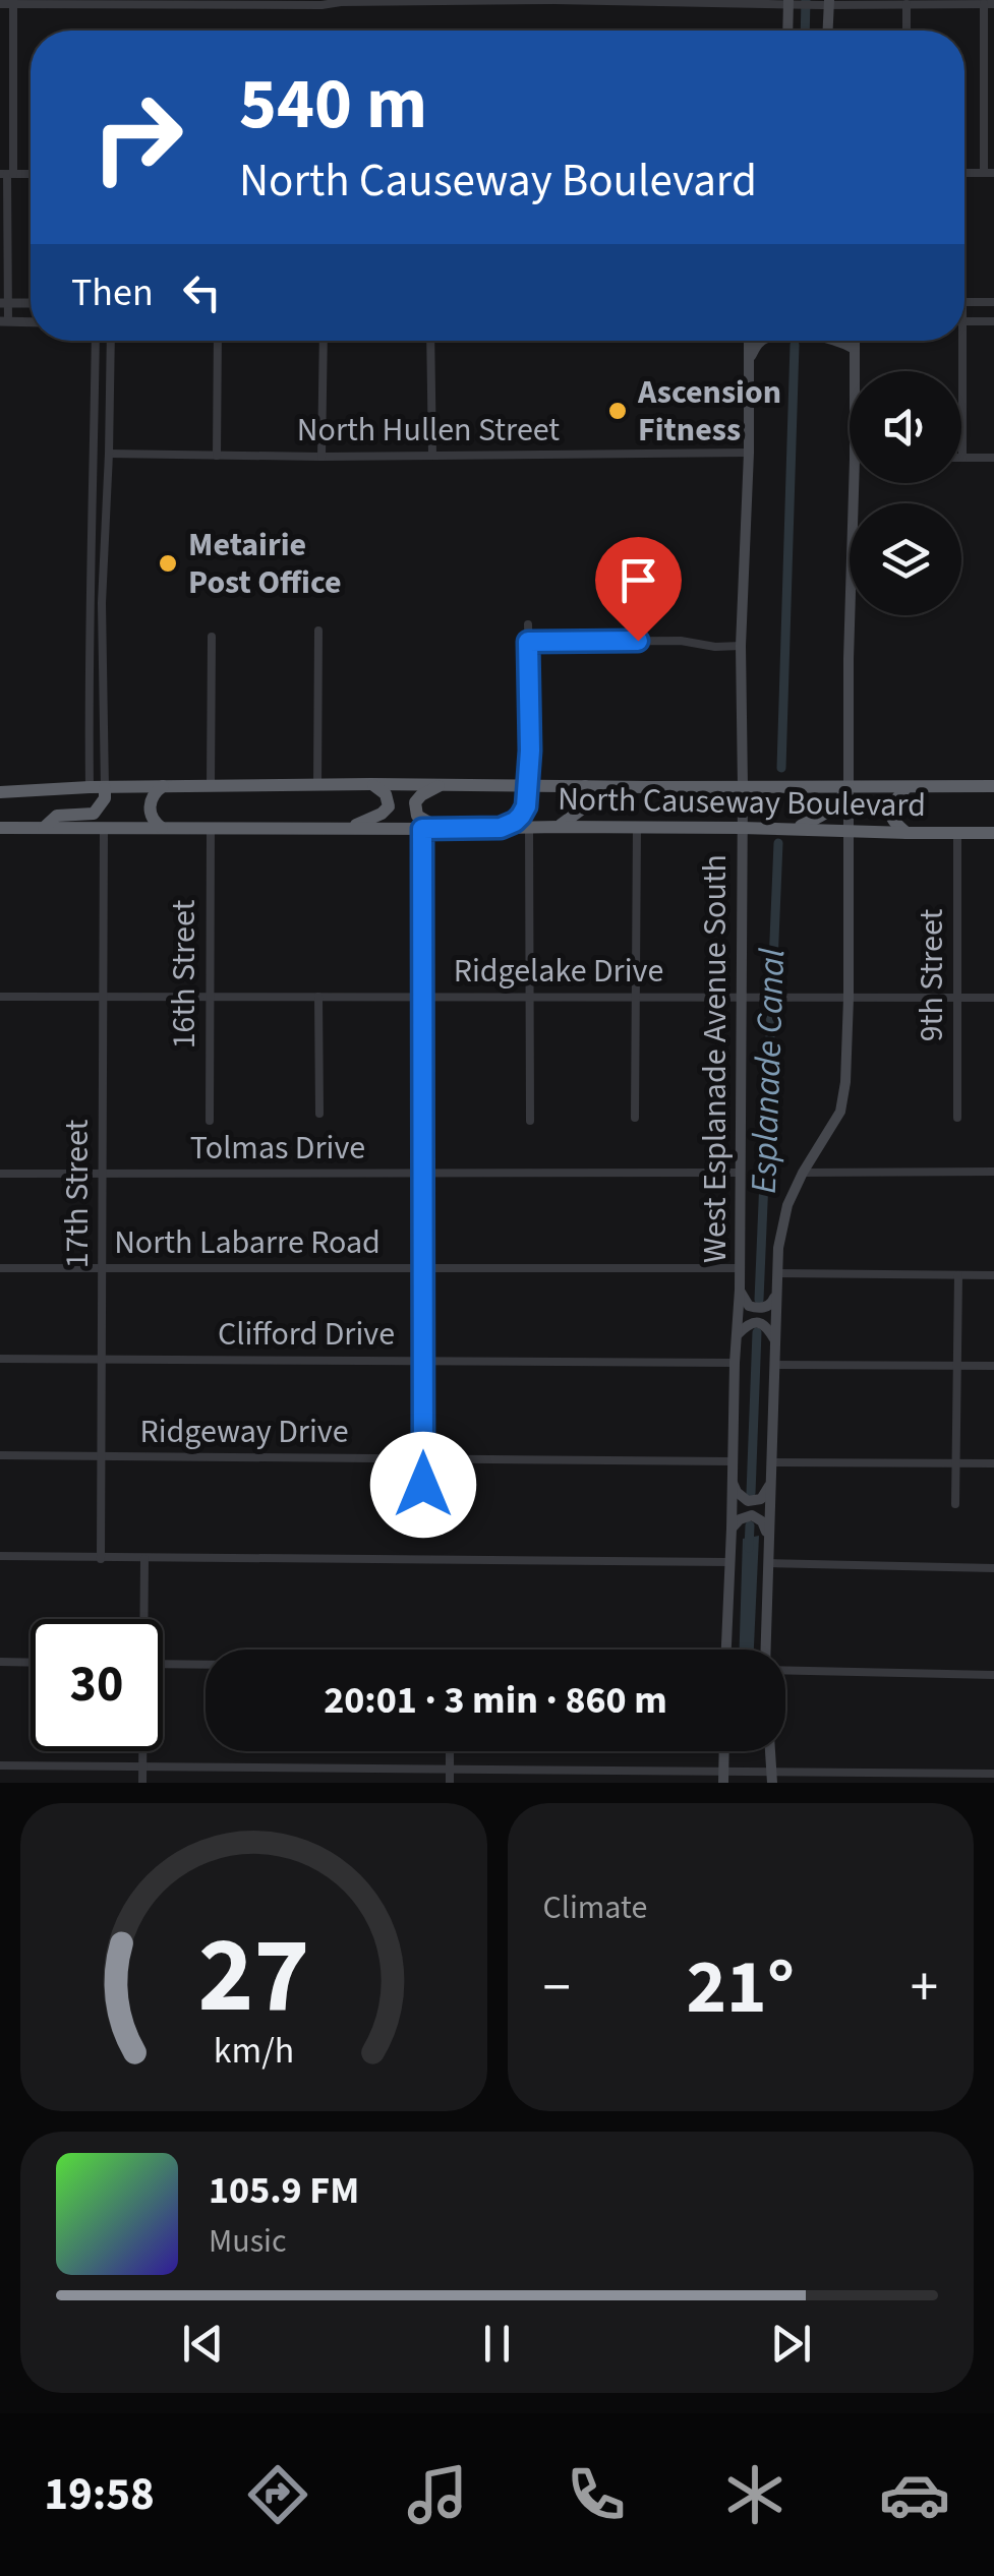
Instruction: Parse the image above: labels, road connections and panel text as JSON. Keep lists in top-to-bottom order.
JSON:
{
  "streets": {
    "highway": ["North Causeway Boulevard"],
    "main road": ["West Esplanade Avenue South"],
    "street": [
      "North Hullen Street",
      "Ridgelake Drive",
      "16th Street",
      "9th Street",
      "Tolmas Drive",
      "17th Street",
      "North Labarre Road",
      "Clifford Drive",
      "Ridgeway Drive"
    ]
  },
  "crossings": [
    ["North Hullen Street", "West Esplanade Avenue South"],
    ["North Causeway Boulevard", "16th Street"],
    ["North Causeway Boulevard", "9th Street"],
    ["North Causeway Boulevard", "West Esplanade Avenue South"],
    ["North Causeway Boulevard", "17th Street"],
    ["Ridgelake Drive", "16th Street"],
    ["Ridgelake Drive", "9th Street"],
    ["Ridgelake Drive", "West Esplanade Avenue South"],
    ["Ridgelake Drive", "17th Street"],
    ["West Esplanade Avenue South", "Tolmas Drive"],
    ["West Esplanade Avenue South", "North Labarre Road"],
    ["West Esplanade Avenue South", "Clifford Drive"],
    ["West Esplanade Avenue South", "Ridgeway Drive"],
    ["Tolmas Drive", "17th Street"],
    ["17th Street", "North Labarre Road"],
    ["17th Street", "Clifford Drive"],
    ["17th Street", "Ridgeway Drive"]
  ],
  "water": ["Esplanade Canal"],
  "places": ["Ascension Fitness", "Metairie Post Office"],
  "page": {
    "turn": ["540 m", "North Causeway Boulevard"],
    "then": "Then",
    "limit": "30",
    "trip": "20:01 · 3 min · 860 m",
    "tile": "Climate",
    "heat": ["−", "21°", "+"],
    "song": ["105.9 FM", "Music"],
    "tabs": "19:58",
    "gauge": ["27", "km/h"]
  }
}
